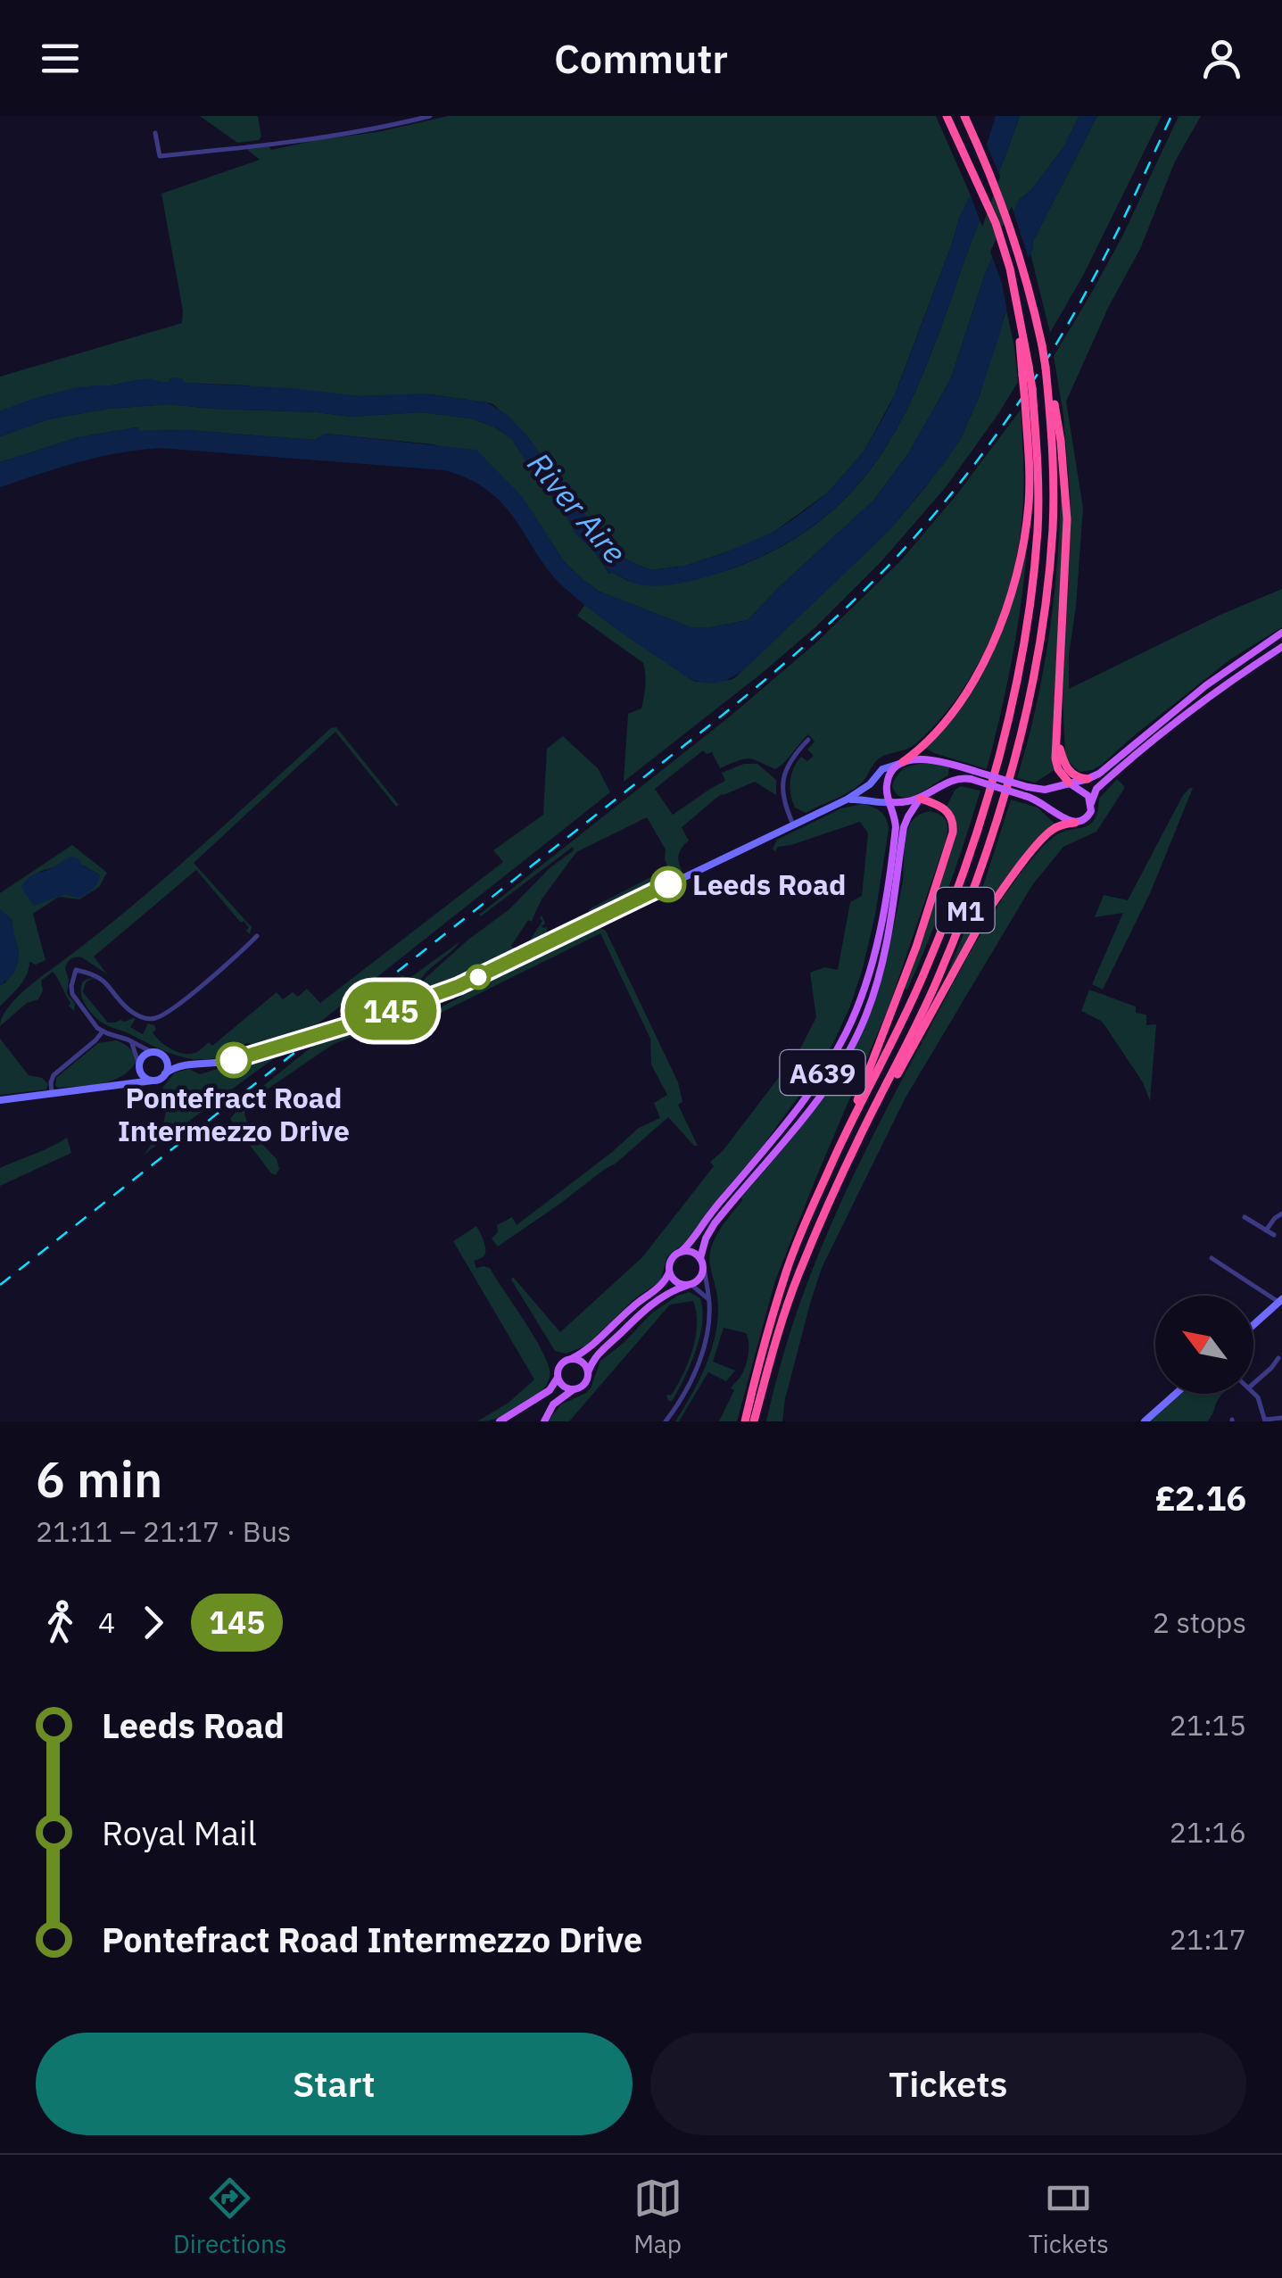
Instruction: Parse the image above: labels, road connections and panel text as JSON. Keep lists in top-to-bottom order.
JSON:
{
  "streets": {
    "highway": ["M1"],
    "main road": ["A639"]
  },
  "water": ["River Aire"],
  "places": ["Leeds Road", "Pontefract Road Intermezzo Drive"],
  "lines": ["bus line 145"],
  "north": "top left",
  "page": {
    "header": "Commutr",
    "on_map": "145",
    "heading": ["6 min", "21:11 – 21:17 · Bus", "£2.16"],
    "legs": ["4", "145", "2 stops"],
    "list": [
      {
        "name": "Leeds Road",
        "value": "21:15"
      },
      {
        "name": "Royal Mail",
        "value": "21:16"
      },
      {
        "name": "Pontefract Road Intermezzo Drive",
        "value": "21:17"
      }
    ],
    "buttons": ["Start", "Tickets"],
    "tabs": ["Directions", "Map", "Tickets"]
  }
}
